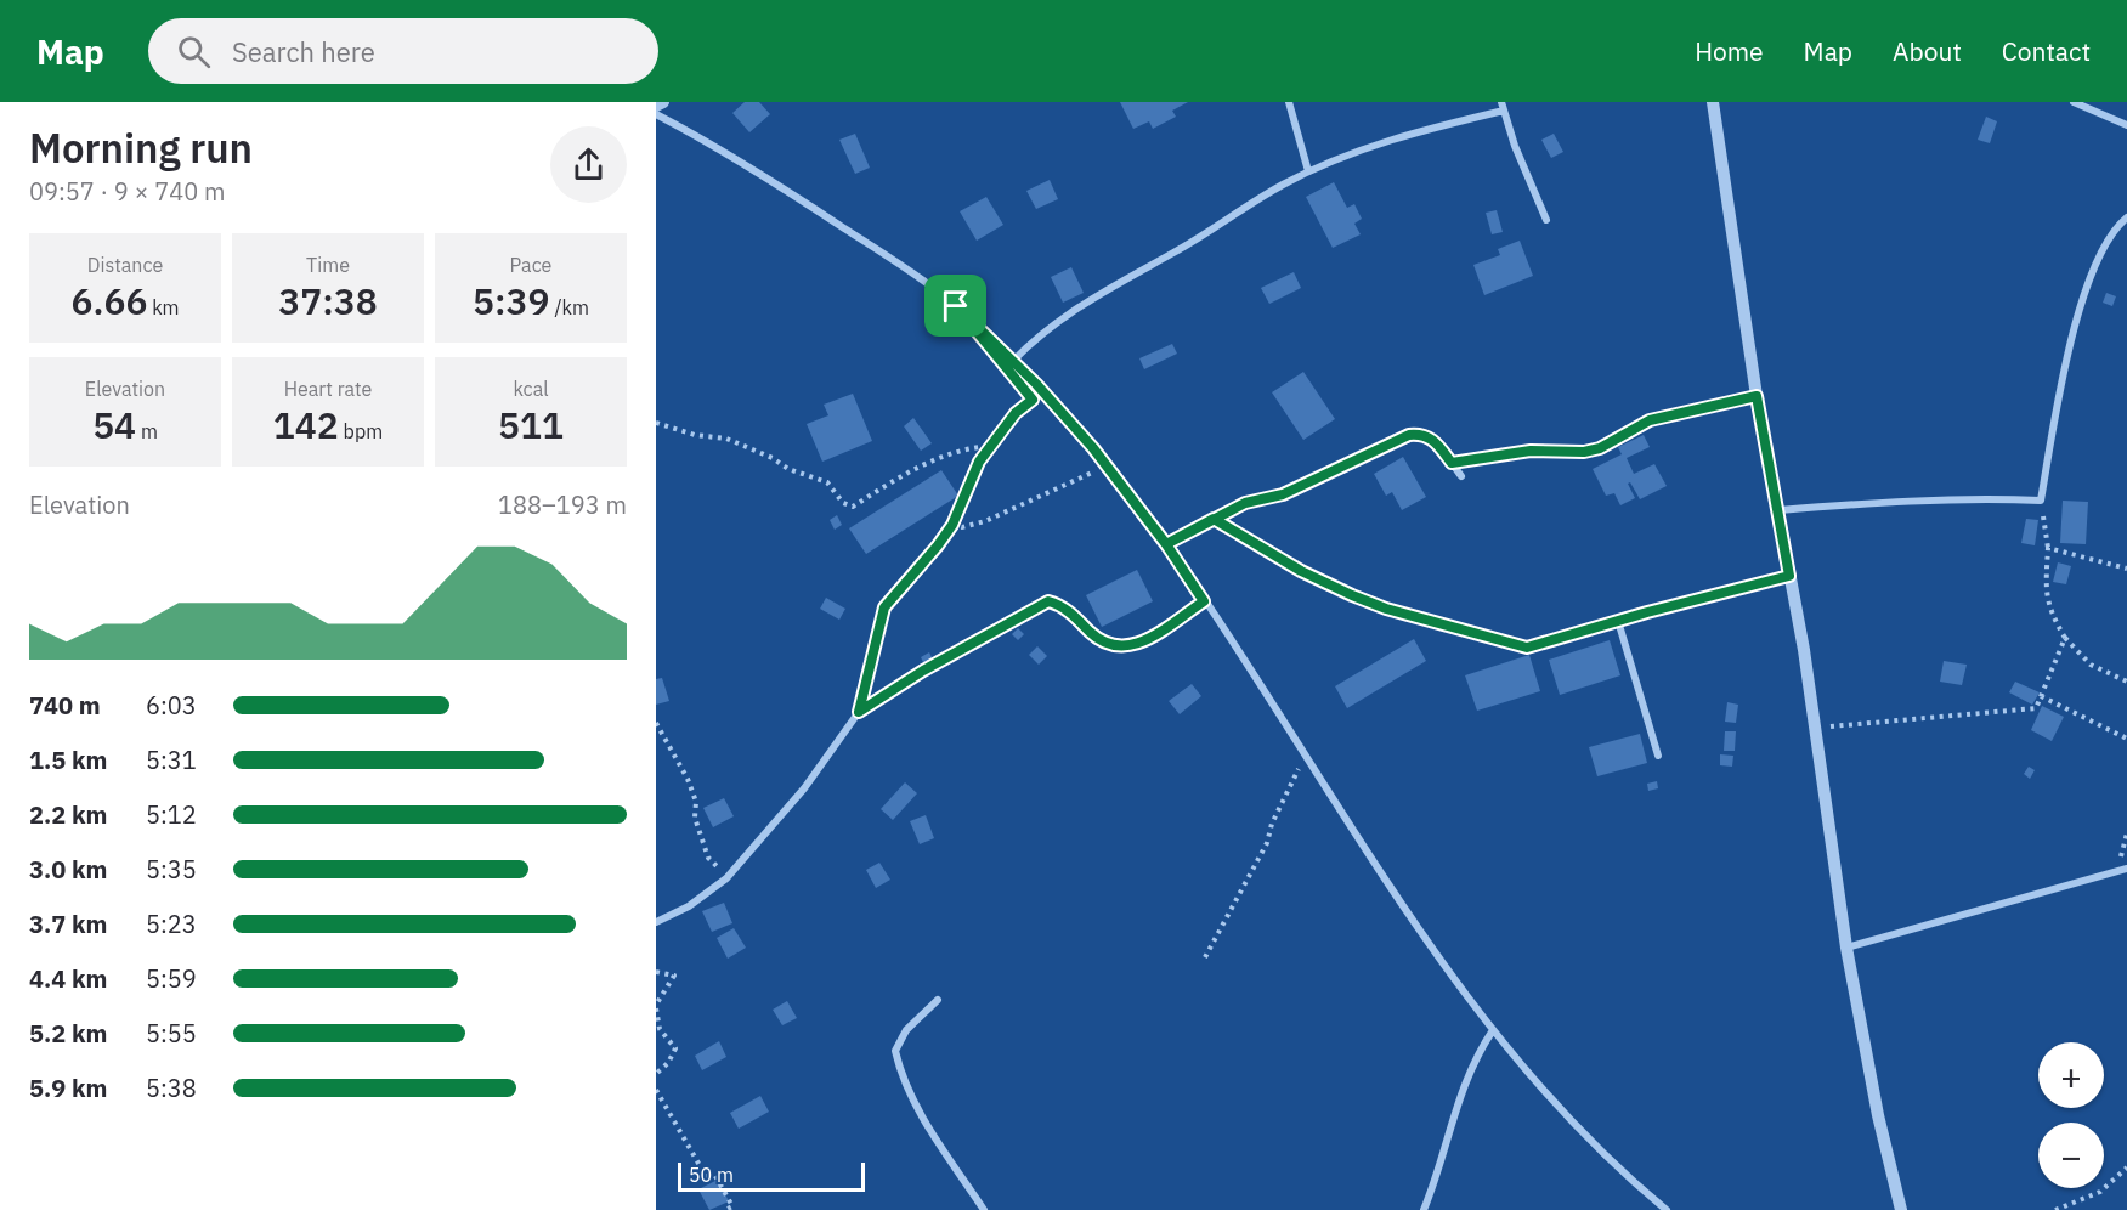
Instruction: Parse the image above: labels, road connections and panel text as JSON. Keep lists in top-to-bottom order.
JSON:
{
  "scale_bar": "50 m",
  "page": {
    "header": "Map",
    "search": "Search here",
    "nav": [
      "Home",
      "Map",
      "About",
      "Contact"
    ],
    "heading": ["Morning run", "09:57 · 9 × 740 m"],
    "stats": [
      ["Distance", "6.66 km"],
      ["Time", "37:38"],
      ["Pace", "5:39 /km"],
      ["Elevation", "54 m"],
      ["Heart rate", "142 bpm"],
      ["kcal", "511"]
    ],
    "chart": ["Elevation", "188–193 m"],
    "list": [
      {
        "name": "740 m",
        "note": "6:03"
      },
      {
        "name": "1.5 km",
        "note": "5:31"
      },
      {
        "name": "2.2 km",
        "note": "5:12"
      },
      {
        "name": "3.0 km",
        "note": "5:35"
      },
      {
        "name": "3.7 km",
        "note": "5:23"
      },
      {
        "name": "4.4 km",
        "note": "5:59"
      },
      {
        "name": "5.2 km",
        "note": "5:55"
      },
      {
        "name": "5.9 km",
        "note": "5:38"
      }
    ],
    "map_buttons": ["+", "−"],
    "scale": "50 m"
  }
}
